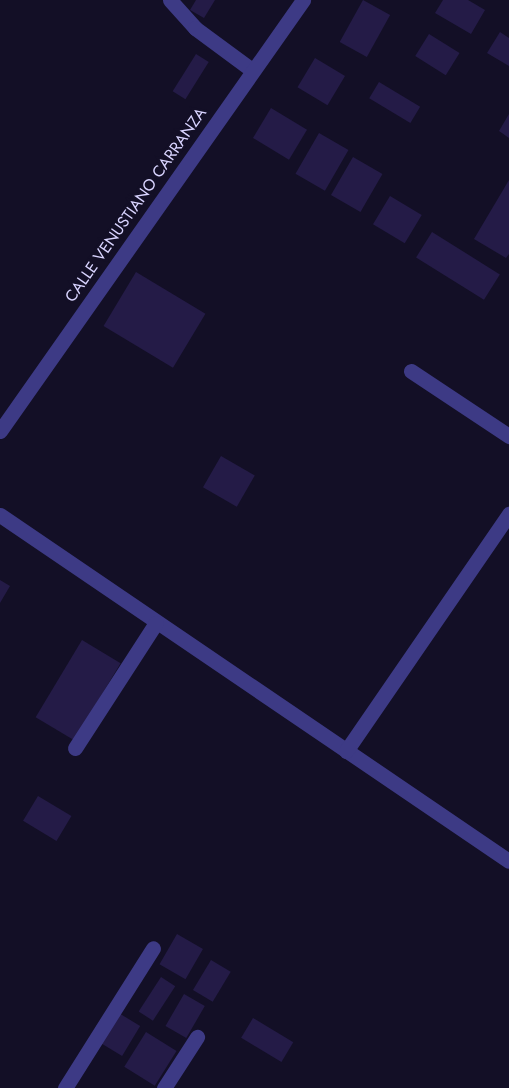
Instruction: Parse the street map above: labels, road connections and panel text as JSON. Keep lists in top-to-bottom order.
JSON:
{
  "streets": {
    "street": ["CALLE VENUSTIANO CARRANZA"]
  }
}
